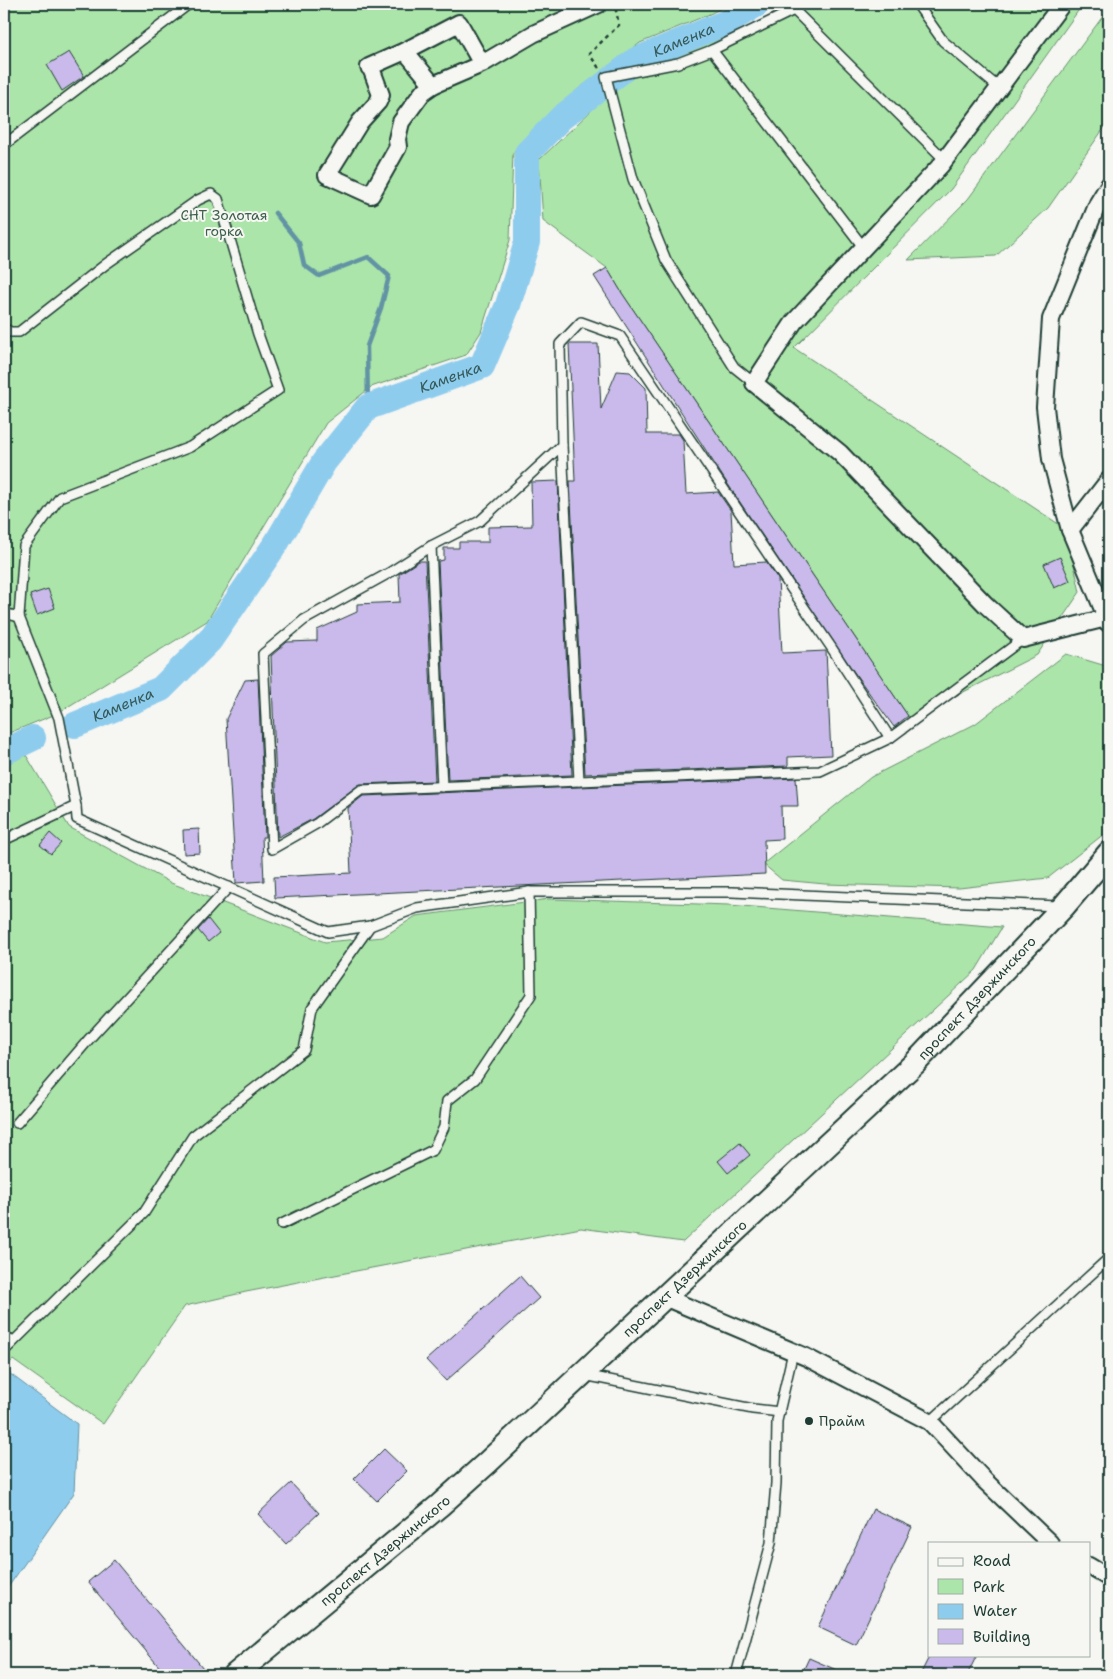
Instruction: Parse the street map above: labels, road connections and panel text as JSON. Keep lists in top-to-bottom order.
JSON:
{
  "streets": {
    "street": ["проспект Дзержинского"]
  },
  "water": ["Каменка"],
  "parks": ["СНТ Золотая горка"],
  "places": ["Прайм"],
  "legend": [
    "Road",
    "Park",
    "Water",
    "Building"
  ]
}
